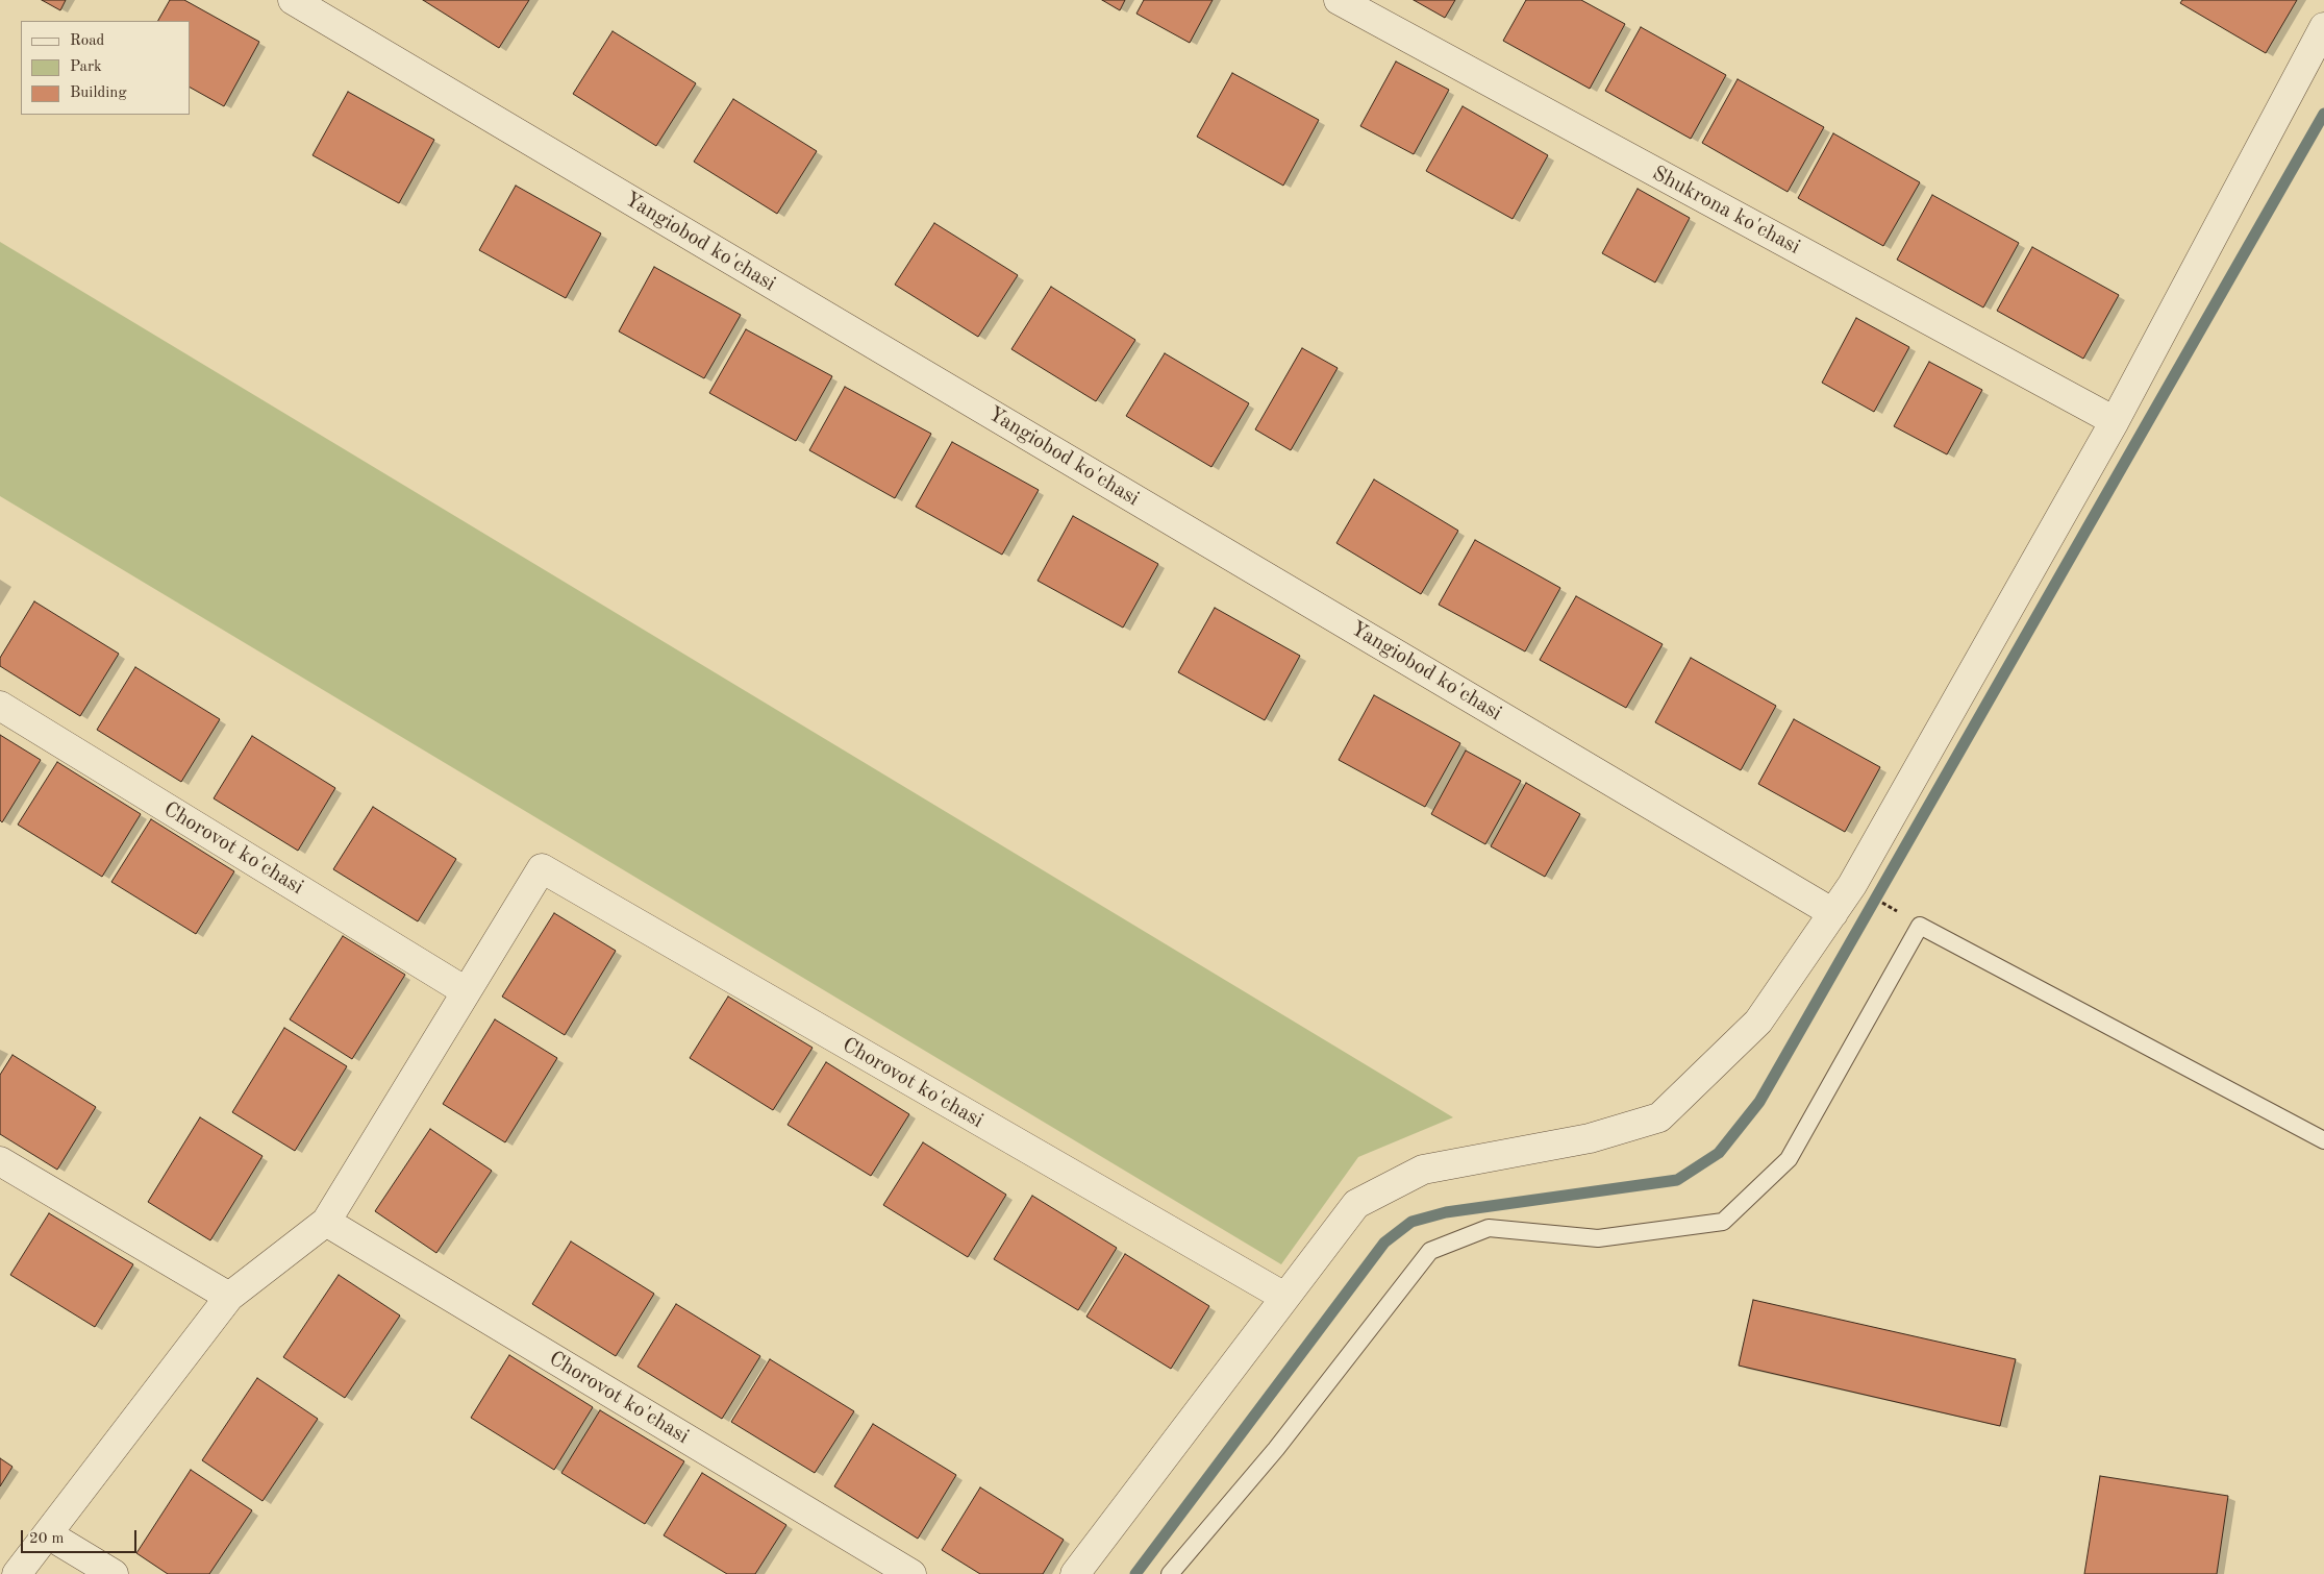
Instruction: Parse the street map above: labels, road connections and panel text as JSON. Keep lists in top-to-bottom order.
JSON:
{
  "streets": {
    "street": ["Shukrona ko'chasi", "Yangiobod ko'chasi", "Chorovot ko'chasi"]
  },
  "legend": ["Road", "Park", "Building"],
  "scale_bar": "20 m"
}
